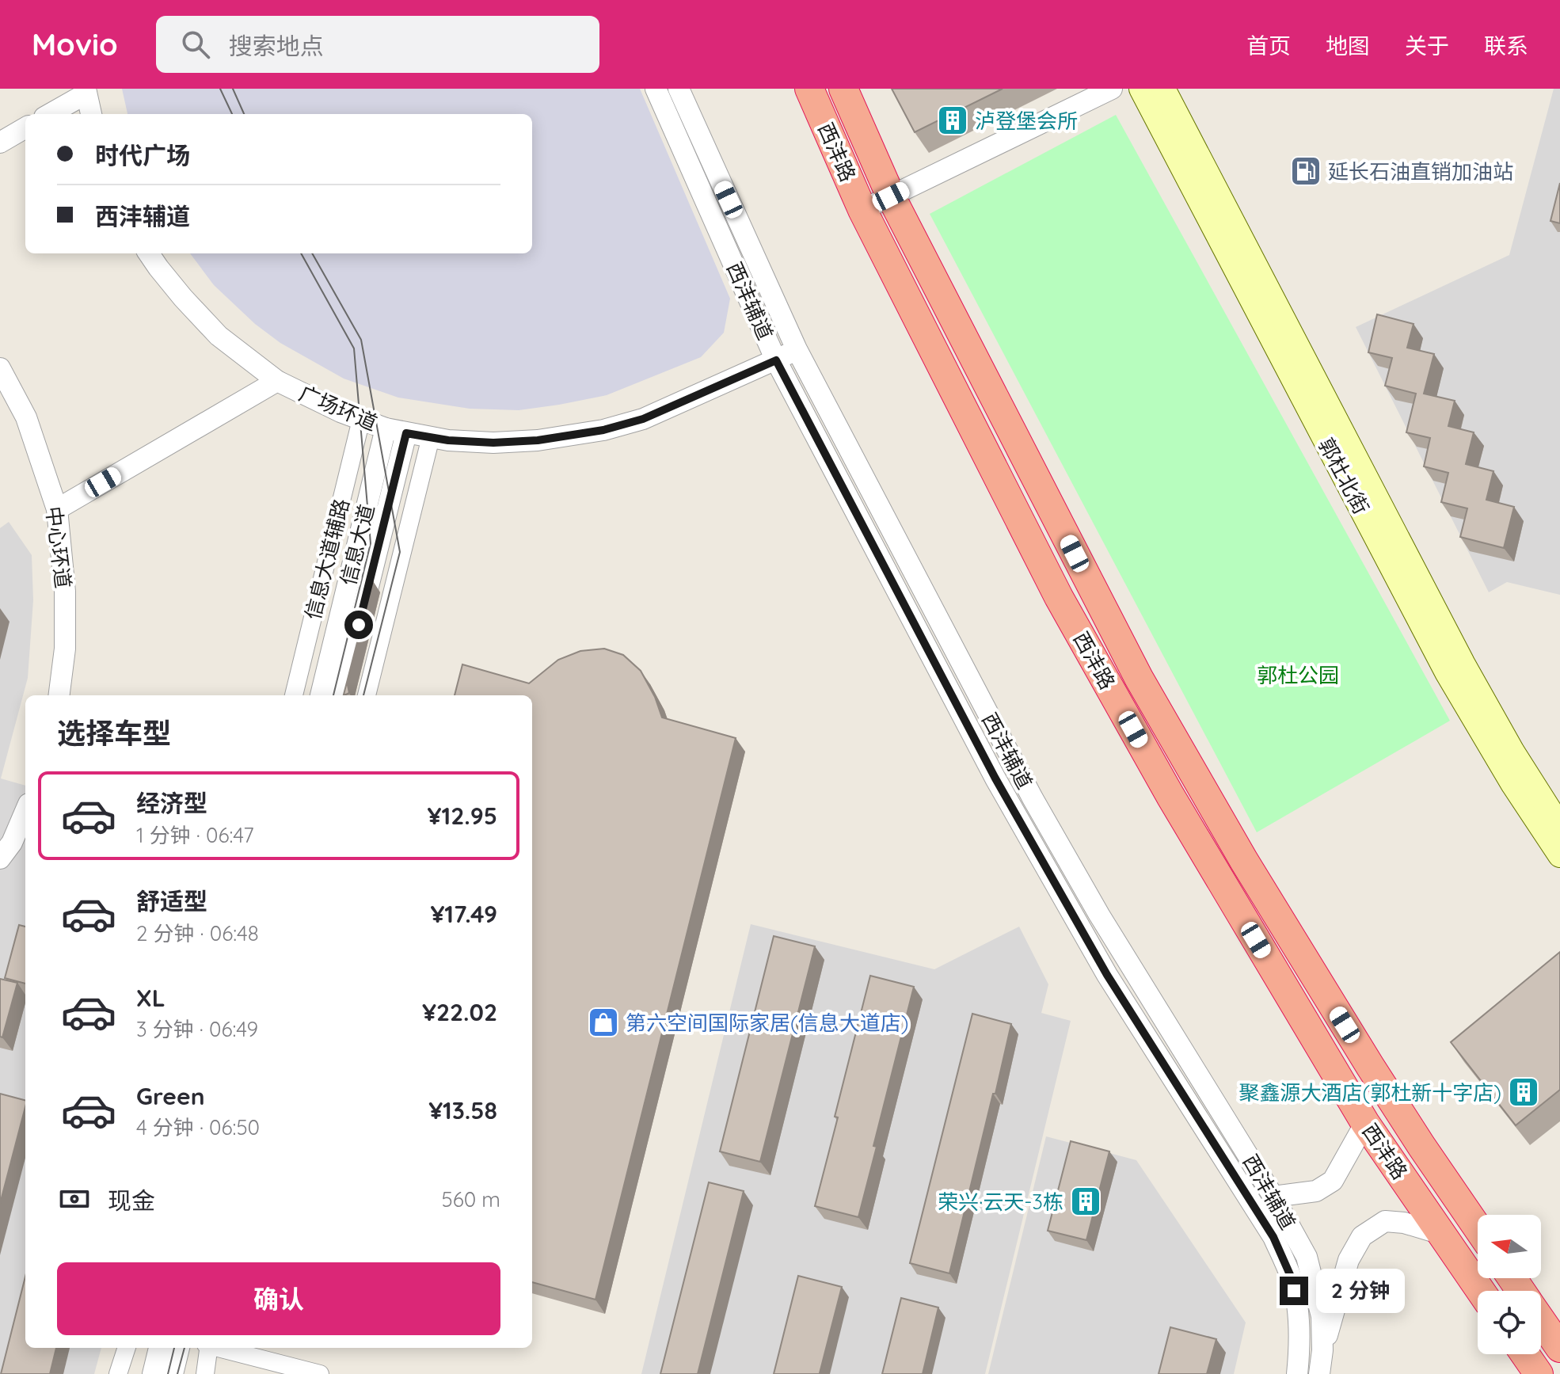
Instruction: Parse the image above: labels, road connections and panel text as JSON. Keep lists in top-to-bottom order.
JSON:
{
  "streets": {
    "highway": ["西沣路"],
    "main road": ["郭杜北街"],
    "street": [
      "西沣辅道",
      "广场环道",
      "信息大道",
      "中心环道",
      "信息大道辅路"
    ]
  },
  "crossings": [
    ["西沣辅道", "广场环道"],
    ["广场环道", "信息大道"],
    ["广场环道", "信息大道辅路"]
  ],
  "parks": ["郭杜公园"],
  "places": {
    "building": ["泸登堡会所", "聚鑫源大酒店(郭杜新十字店)", "荣兴·云天-3栋"],
    "fuel station": ["延长石油直销加油站"],
    "shop": ["第六空间国际家居(信息大道店)"]
  },
  "north": "left",
  "page": {
    "header": "Movio",
    "search": "搜索地点",
    "nav": [
      "首页",
      "地图",
      "关于",
      "联系"
    ],
    "banner": ["时代广场", "西沣辅道"],
    "heading": "选择车型",
    "list": [
      {
        "name": "经济型",
        "note": "1 分钟 · 06:47",
        "value": "¥12.95"
      },
      {
        "name": "舒适型",
        "note": "2 分钟 · 06:48",
        "value": "¥17.49"
      },
      {
        "name": "XL",
        "note": "3 分钟 · 06:49",
        "value": "¥22.02"
      },
      {
        "name": "Green",
        "note": "4 分钟 · 06:50",
        "value": "¥13.58"
      }
    ],
    "pay": ["现金", "560 m"],
    "buttons": "确认",
    "bubble": "2 分钟"
  }
}
